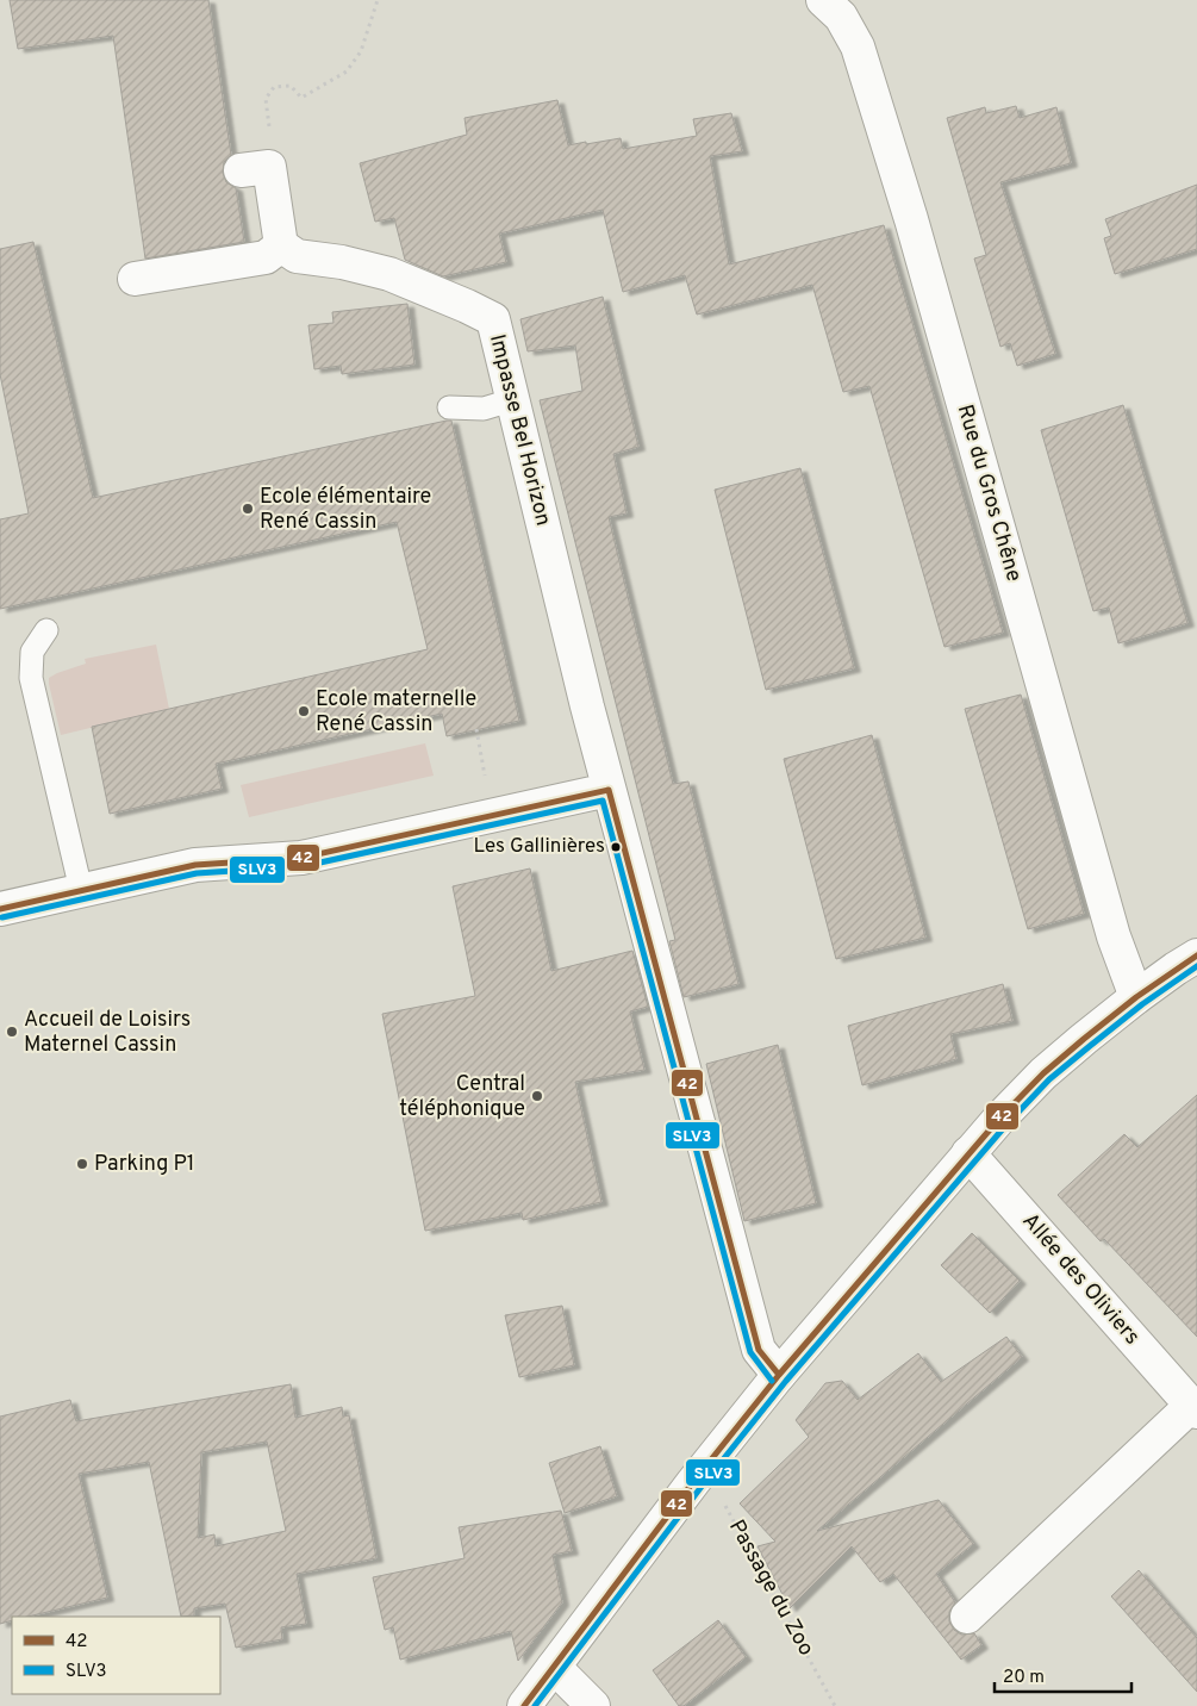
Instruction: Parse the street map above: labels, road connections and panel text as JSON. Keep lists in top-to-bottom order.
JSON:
{
  "streets": {
    "street": ["Impasse Bel Horizon", "Rue du Gros Chêne", "Allée des Oliviers"],
    "path": ["Passage du Zoo"]
  },
  "places": [
    "Ecole élémentaire René Cassin",
    "Ecole maternelle René Cassin",
    "Les Gallinières",
    "Accueil de Loisirs Maternel Cassin",
    "Central téléphonique",
    "Parking P1"
  ],
  "lines": ["transit line 42", "transit line SLV3"],
  "legend": ["42", "SLV3"],
  "scale_bar": "20 m"
}
